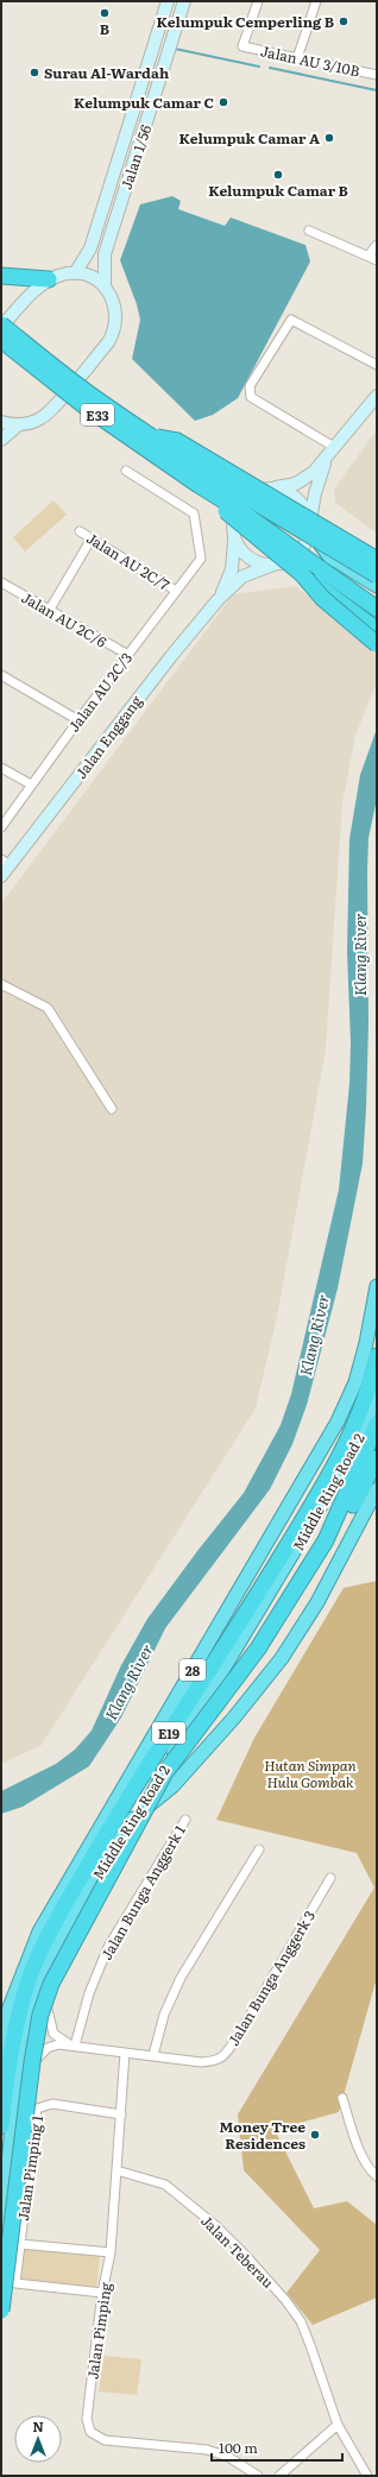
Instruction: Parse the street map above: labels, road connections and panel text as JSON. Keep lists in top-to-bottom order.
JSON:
{
  "streets": {
    "highway": [
      "E33",
      "Middle Ring Road 2",
      "28",
      "E19"
    ],
    "main road": ["Jalan 1/56", "Jalan Enggang"],
    "street": [
      "Jalan AU 3/10B",
      "Jalan AU 2C/7",
      "Jalan AU 2C/6",
      "Jalan AU 2C/3",
      "Jalan Bunga Anggerk 1",
      "Jalan Bunga Anggerk 3",
      "Jalan Pimping 1",
      "Jalan Teberau",
      "Jalan Pimping"
    ]
  },
  "crossings": [
    ["Jalan AU 2C/7", "Jalan AU 2C/3"],
    ["Jalan AU 2C/6", "Jalan AU 2C/3"],
    ["Jalan Pimping 1", "Jalan Pimping"],
    ["Jalan Teberau", "Jalan Pimping"]
  ],
  "water": ["Klang River"],
  "parks": ["Hutan Simpan Hulu Gombak"],
  "places": [
    "B",
    "Kelumpuk Cemperling B",
    "Surau Al-Wardah",
    "Kelumpuk Camar C",
    "Kelumpuk Camar A",
    "Kelumpuk Camar B",
    "Money Tree Residences"
  ],
  "scale_bar": "100 m",
  "north": "top"
}
